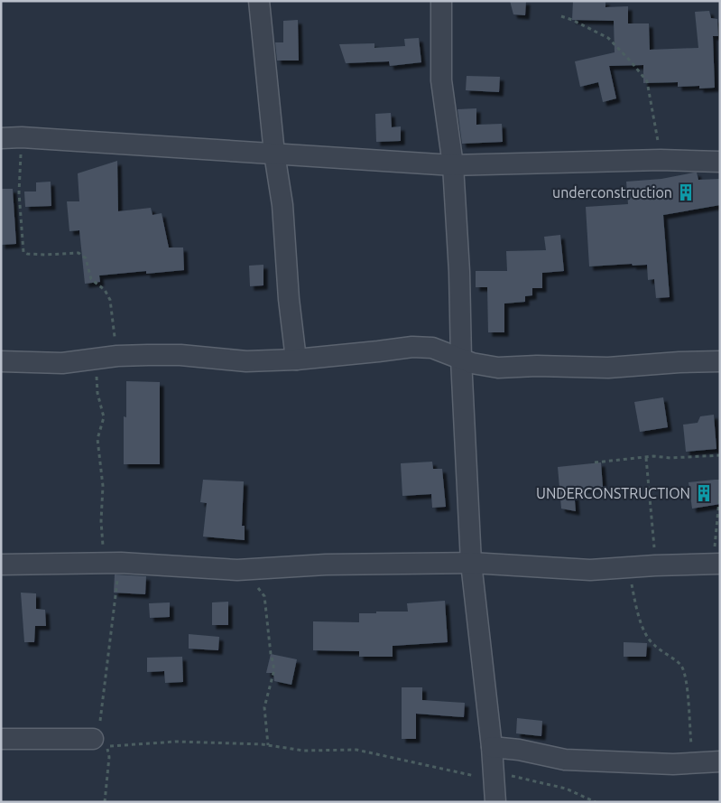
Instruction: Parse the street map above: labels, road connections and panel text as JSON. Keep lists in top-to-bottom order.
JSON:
{
  "places": {
    "building": ["underconstruction", "UNDERCONSTRUCTION"]
  }
}
